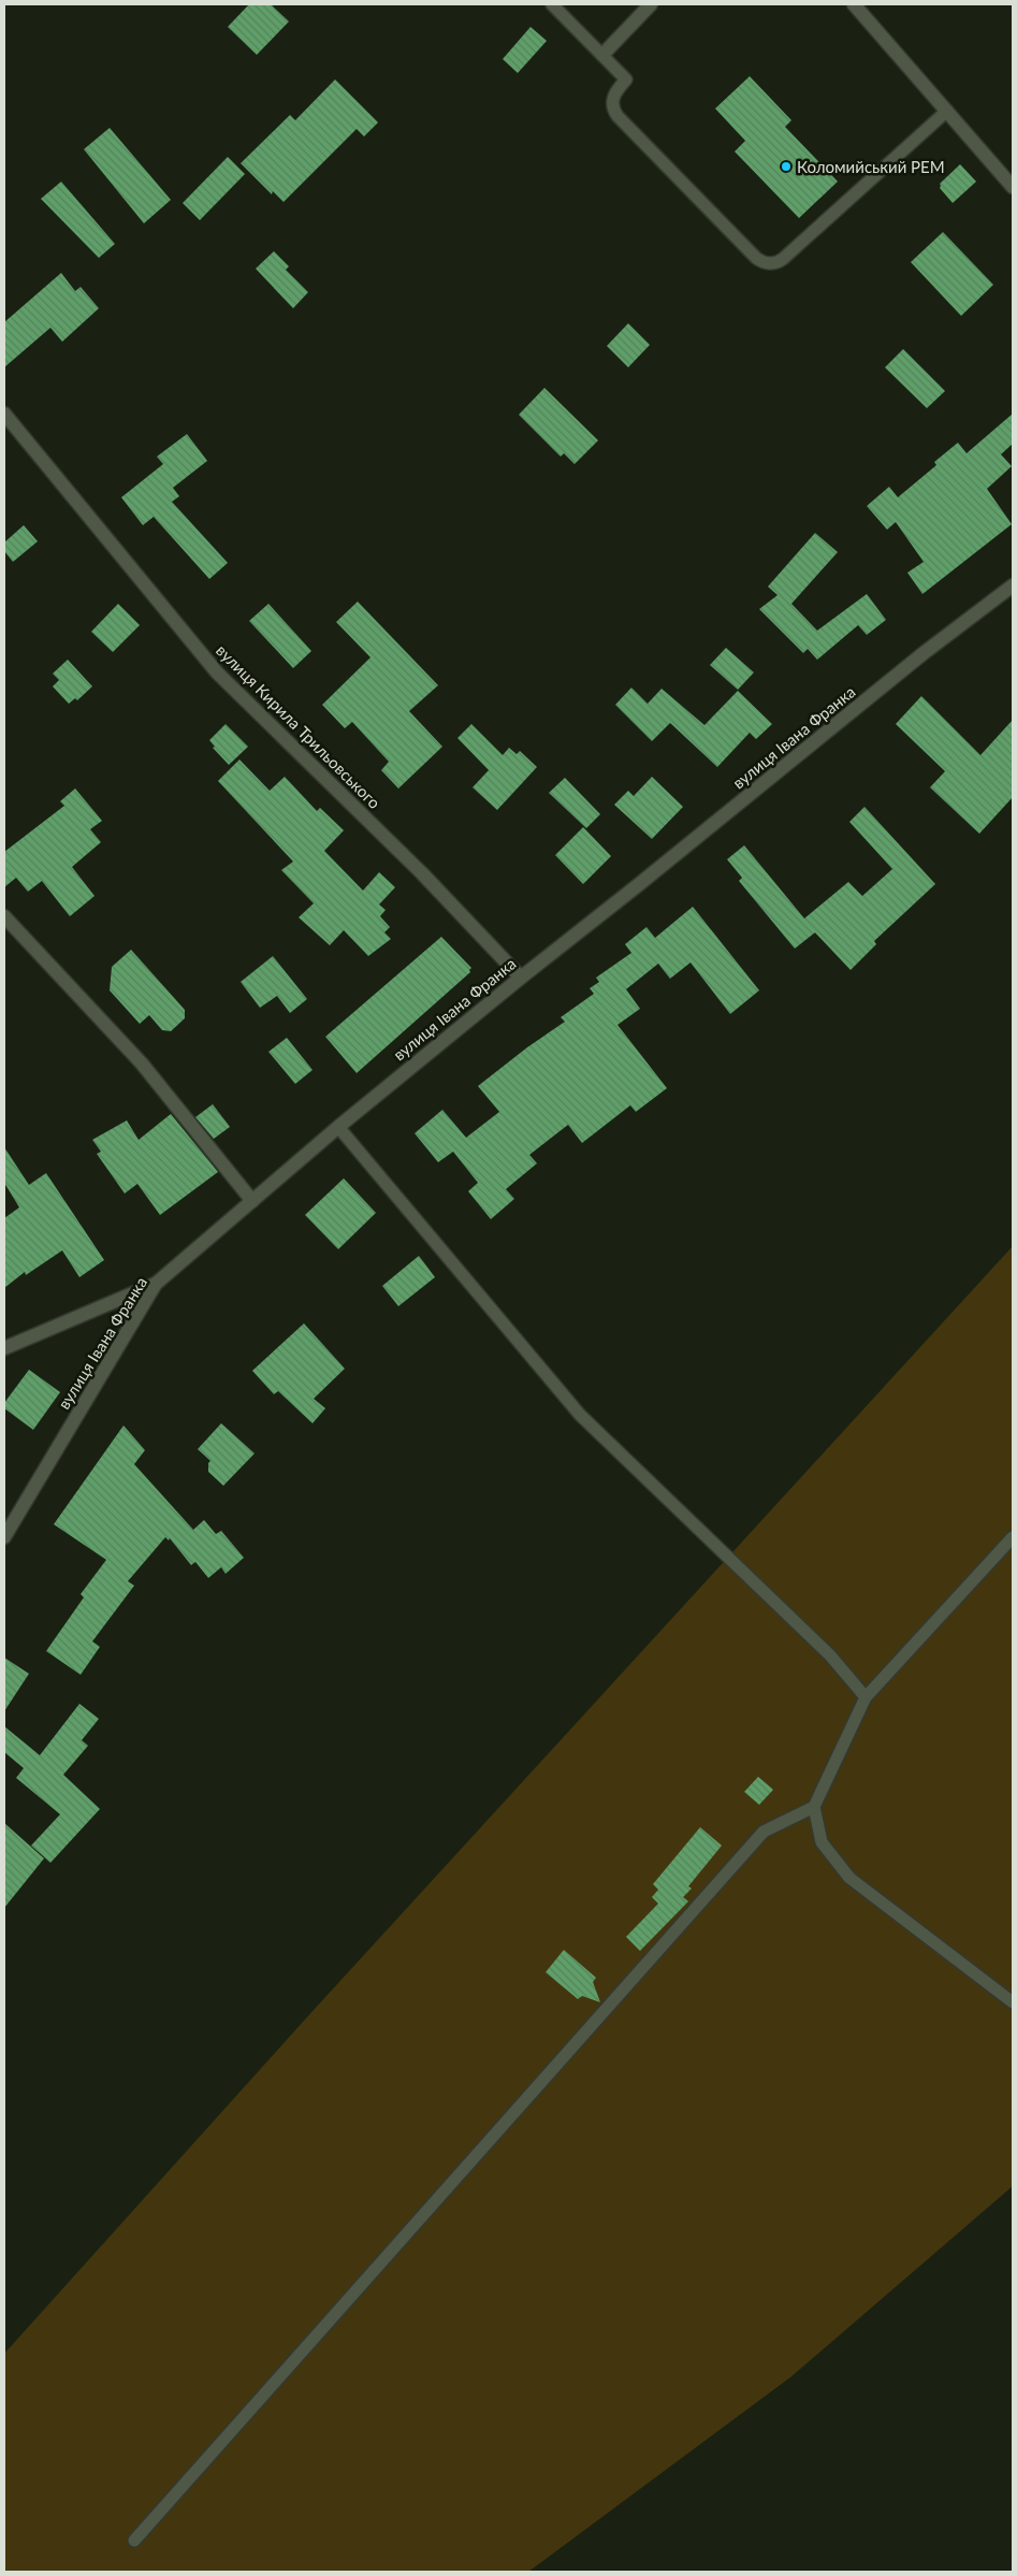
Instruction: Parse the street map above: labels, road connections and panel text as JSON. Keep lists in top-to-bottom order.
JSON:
{
  "streets": {
    "street": ["вулиця Кирила Трильовського", "вулиця Івана Франка"]
  },
  "crossings": [
    ["вулиця Кирила Трильовського", "вулиця Івана Франка"]
  ],
  "places": ["Коломийський РЕМ"]
}
